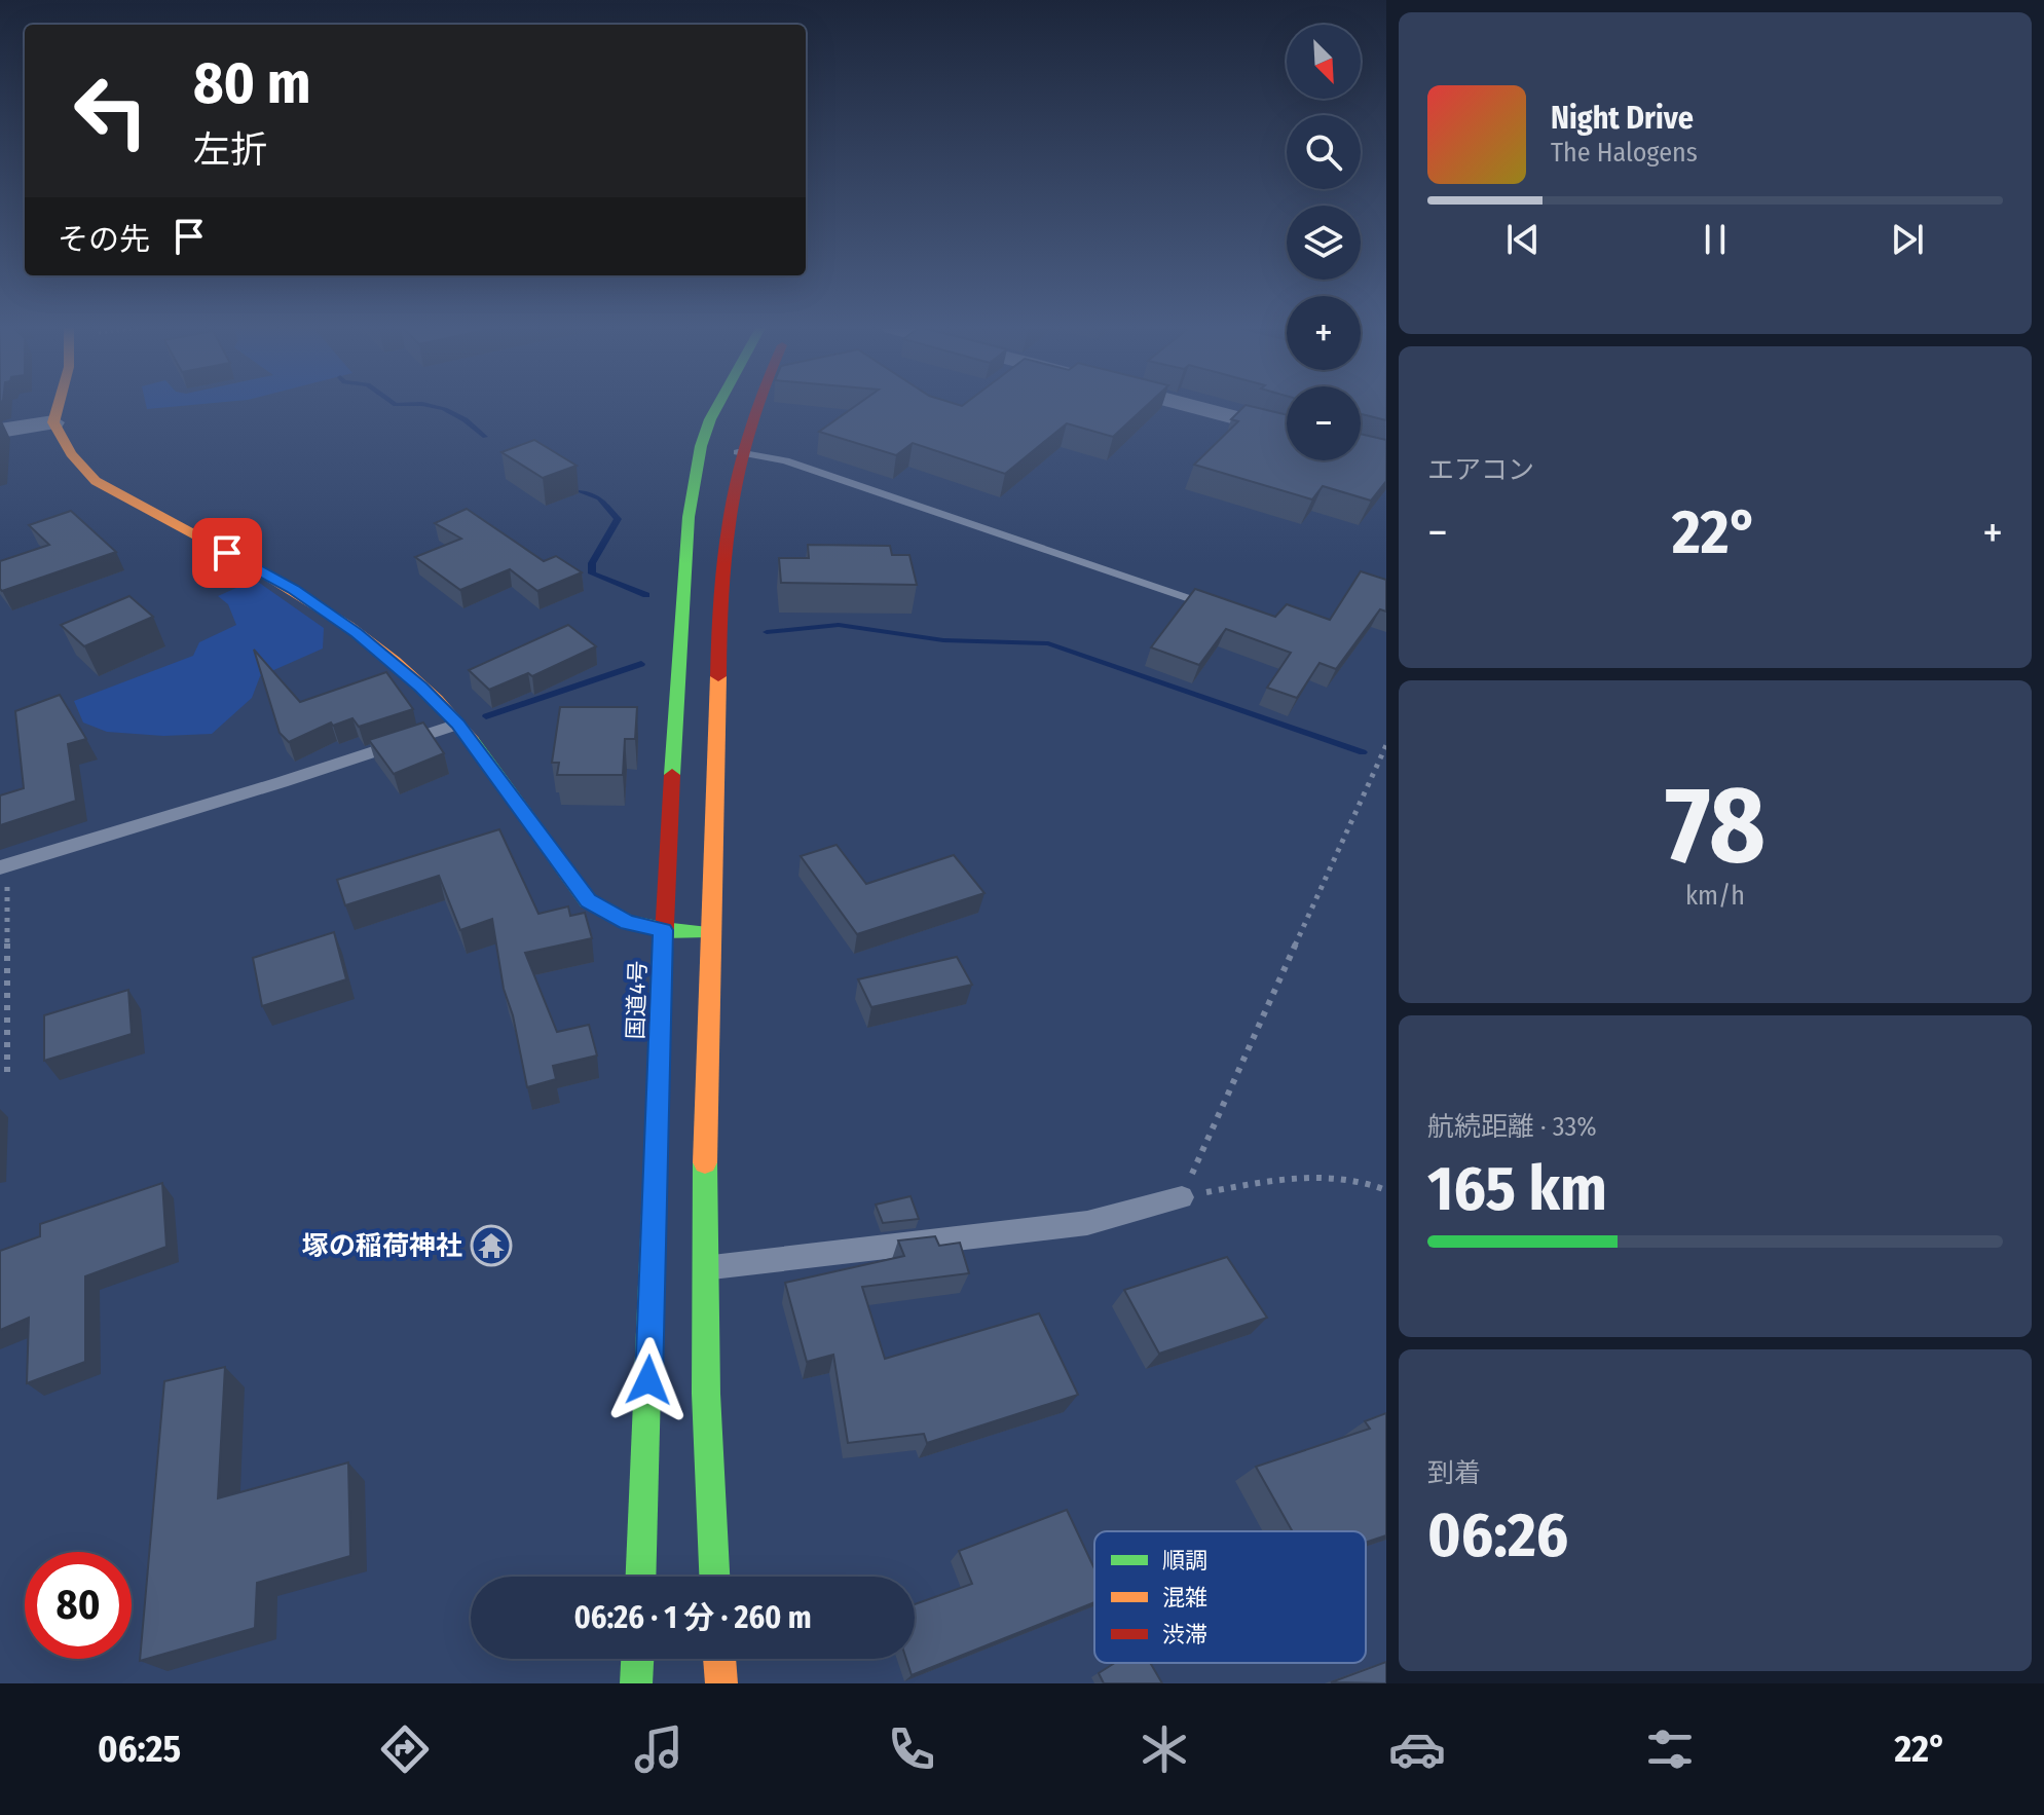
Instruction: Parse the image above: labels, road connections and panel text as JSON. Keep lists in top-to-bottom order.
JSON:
{
  "streets": {
    "main road": ["国道4号"]
  },
  "places": {
    "temple": ["塚の稲荷神社"]
  },
  "legend": ["順調", "混雑", "渋滞"],
  "north": "bottom right",
  "page": {
    "map_buttons": ["+", "−"],
    "turn": ["80 m", "左折"],
    "song": ["Night Drive", "The Halogens"],
    "then": "その先",
    "tile": [
      "エアコン",
      ["78", "km/h"],
      ["航続距離 · 33%", "165 km"],
      ["到着", "06:26"]
    ],
    "heat": ["−", "22°", "+"],
    "limit": "80",
    "trip": "06:26 · 1 分 · 260 m",
    "tabs": ["06:25", "22°"]
  }
}
